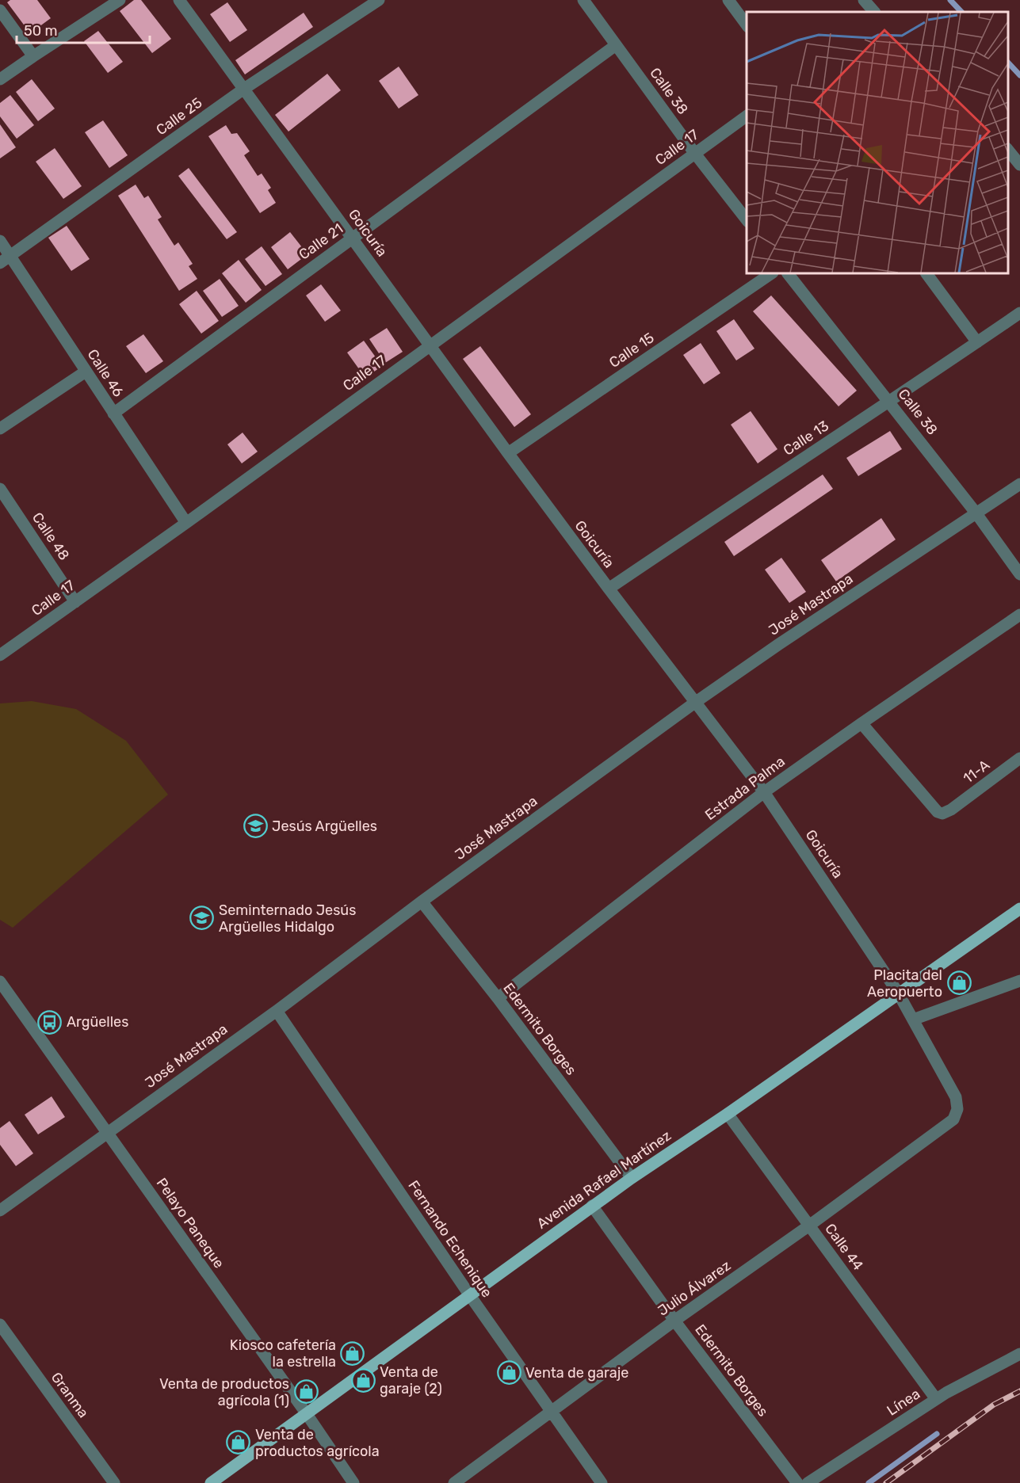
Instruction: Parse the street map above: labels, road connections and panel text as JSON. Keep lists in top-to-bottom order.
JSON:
{
  "streets": {
    "main road": ["Avenida Rafael Martínez"],
    "street": [
      "Calle 38",
      "Calle 25",
      "Calle 17",
      "Goicuría",
      "Calle 21",
      "Calle 15",
      "Calle 46",
      "Calle 13",
      "Calle 48",
      "José Mastrapa",
      "11-A",
      "Estrada Palma",
      "Edermito Borges",
      "Pelayo Paneque",
      "Fernando Echenique",
      "Calle 44",
      "Julio Álvarez",
      "Granma",
      "Línea"
    ]
  },
  "crossings": [
    ["Calle 38", "Calle 17"],
    ["Calle 38", "Calle 21"],
    ["Calle 38", "Calle 13"],
    ["Calle 38", "José Mastrapa"],
    ["Calle 25", "Goicuría"],
    ["Calle 25", "Calle 46"],
    ["Calle 17", "Goicuría"],
    ["Calle 17", "Calle 46"],
    ["Calle 17", "Calle 48"],
    ["Goicuría", "Calle 21"],
    ["Goicuría", "Calle 15"],
    ["Goicuría", "Calle 13"],
    ["Goicuría", "José Mastrapa"],
    ["Goicuría", "Estrada Palma"],
    ["Goicuría", "Avenida Rafael Martínez"],
    ["Goicuría", "Julio Álvarez"],
    ["Calle 21", "Calle 46"],
    ["José Mastrapa", "Edermito Borges"],
    ["José Mastrapa", "Pelayo Paneque"],
    ["José Mastrapa", "Fernando Echenique"],
    ["11-A", "Estrada Palma"],
    ["Estrada Palma", "Edermito Borges"],
    ["Edermito Borges", "Avenida Rafael Martínez"],
    ["Edermito Borges", "Julio Álvarez"],
    ["Avenida Rafael Martínez", "Pelayo Paneque"],
    ["Avenida Rafael Martínez", "Fernando Echenique"],
    ["Avenida Rafael Martínez", "Calle 44"],
    ["Fernando Echenique", "Julio Álvarez"],
    ["Calle 44", "Julio Álvarez"],
    ["Calle 44", "Línea"]
  ],
  "places": {
    "school or university": ["Jesús Argüelles", "Seminternado Jesús Argüelles Hidalgo"],
    "shop": [
      "Placita del Aeropuerto",
      "Kiosco cafetería la estrella",
      "Venta de garaje",
      "Venta de garaje (2)",
      "Venta de productos agrícola (1)",
      "Venta de productos agrícola"
    ],
    "bus stop": ["Argüelles"]
  },
  "scale_bar": "50 m"
}
